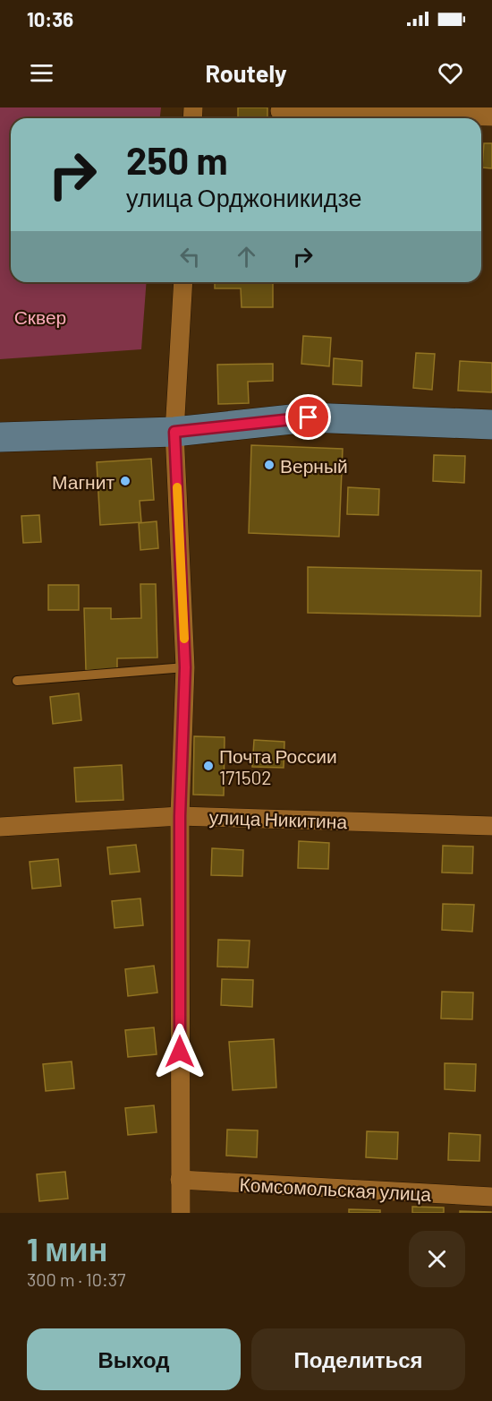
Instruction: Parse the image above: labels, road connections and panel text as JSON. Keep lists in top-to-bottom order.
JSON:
{
  "streets": {
    "street": ["улица Никитина", "Комсомольская улица"]
  },
  "parks": ["Сквер"],
  "places": ["Верный", "Магнит", "Почта России 171502"],
  "page": {
    "status": "10:36",
    "header": "Routely",
    "turn": ["250 m", "улица Орджоникидзе"],
    "heading": ["1 мин", "300 m · 10:37"],
    "buttons": ["Выход", "Поделиться"]
  }
}
